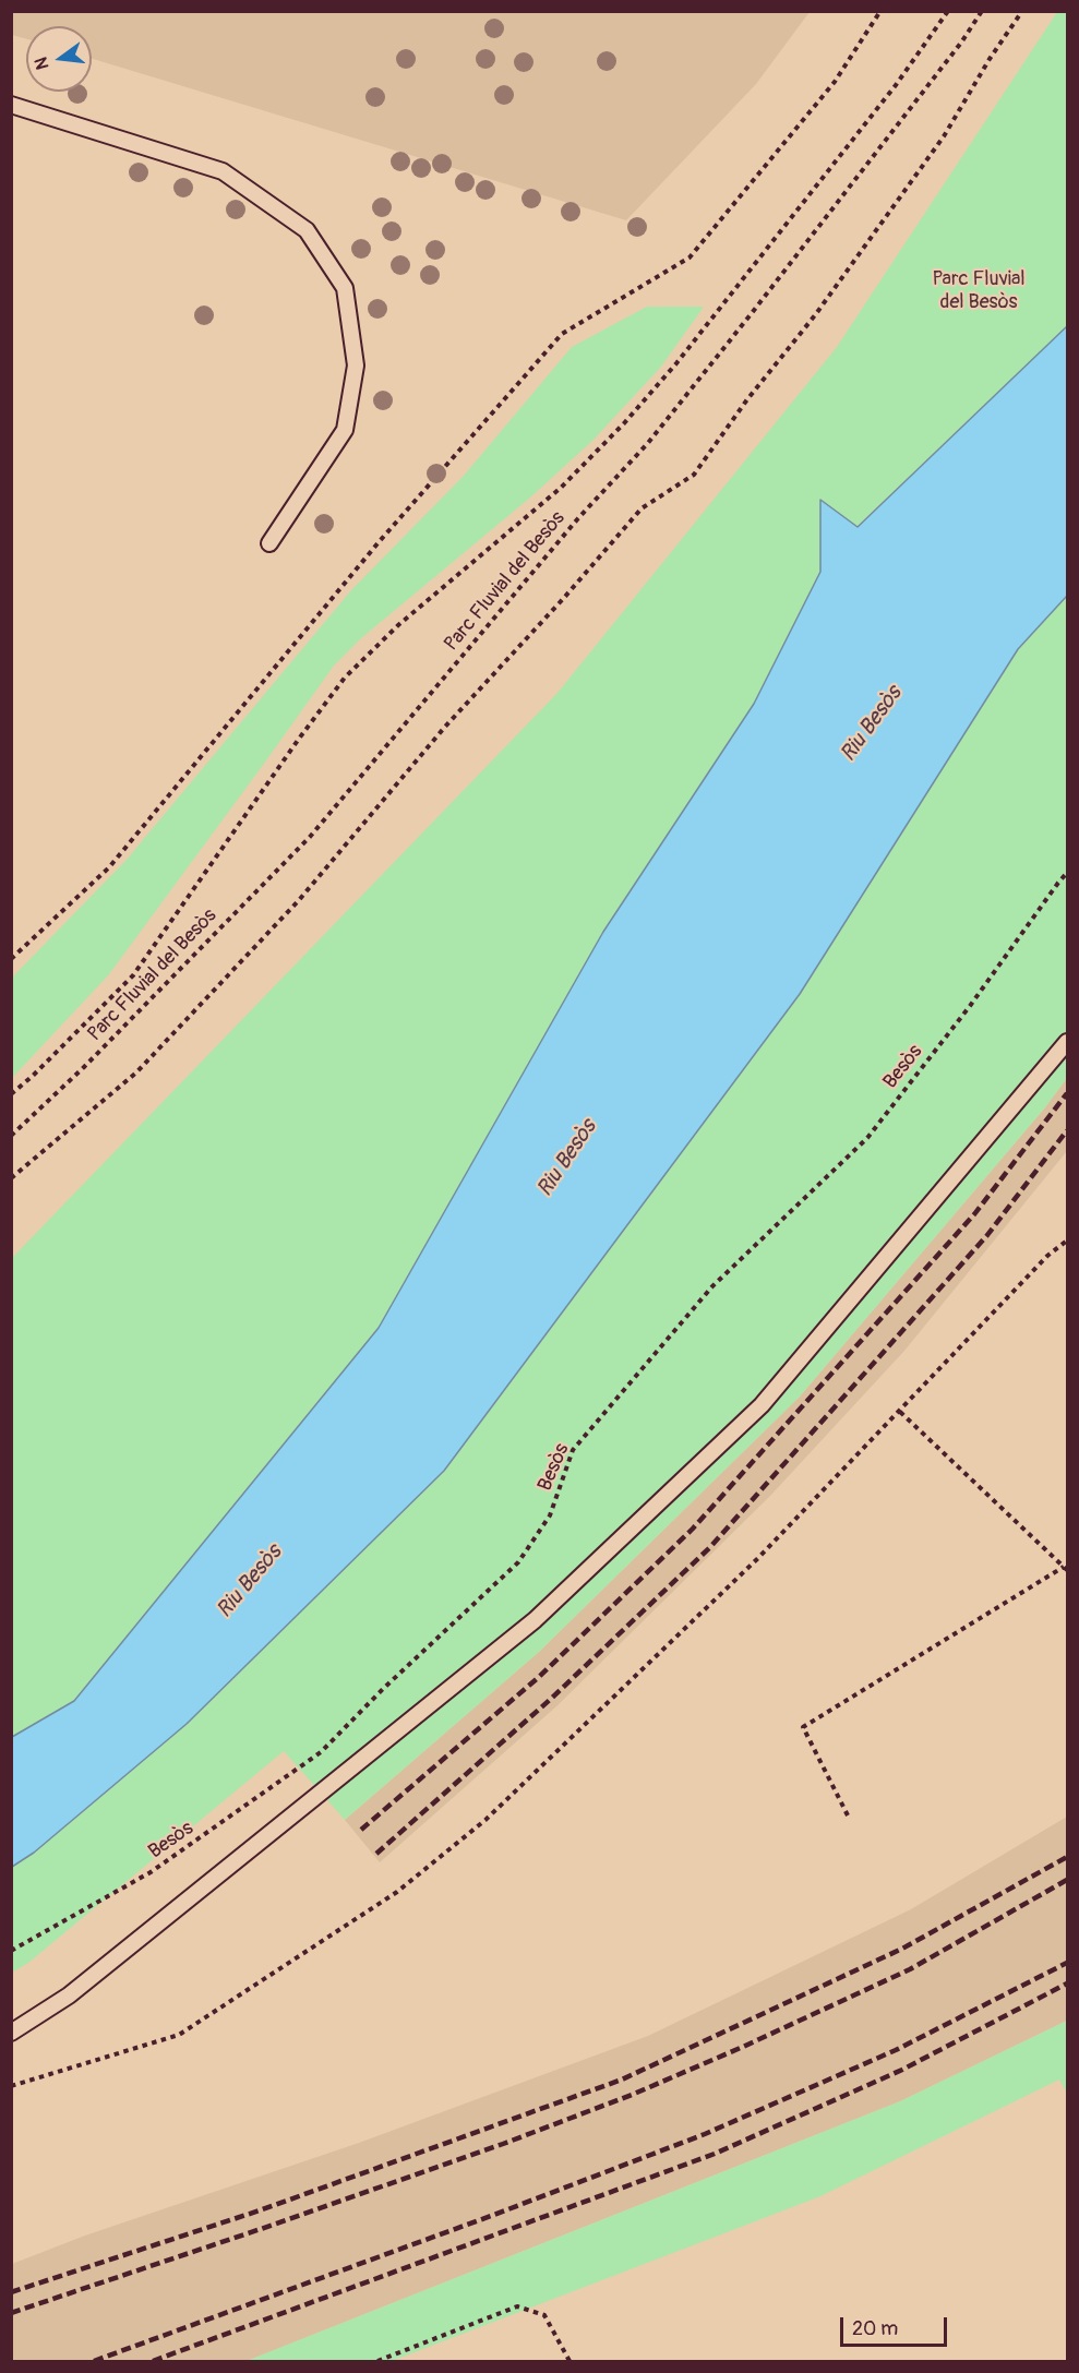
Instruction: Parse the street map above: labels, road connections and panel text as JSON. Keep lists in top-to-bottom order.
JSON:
{
  "streets": {
    "path": ["Parc Fluvial del Besòs", "Besòs"]
  },
  "water": ["Riu Besòs"],
  "parks": ["Parc Fluvial del Besòs"],
  "scale_bar": "20 m",
  "north": "left"
}
